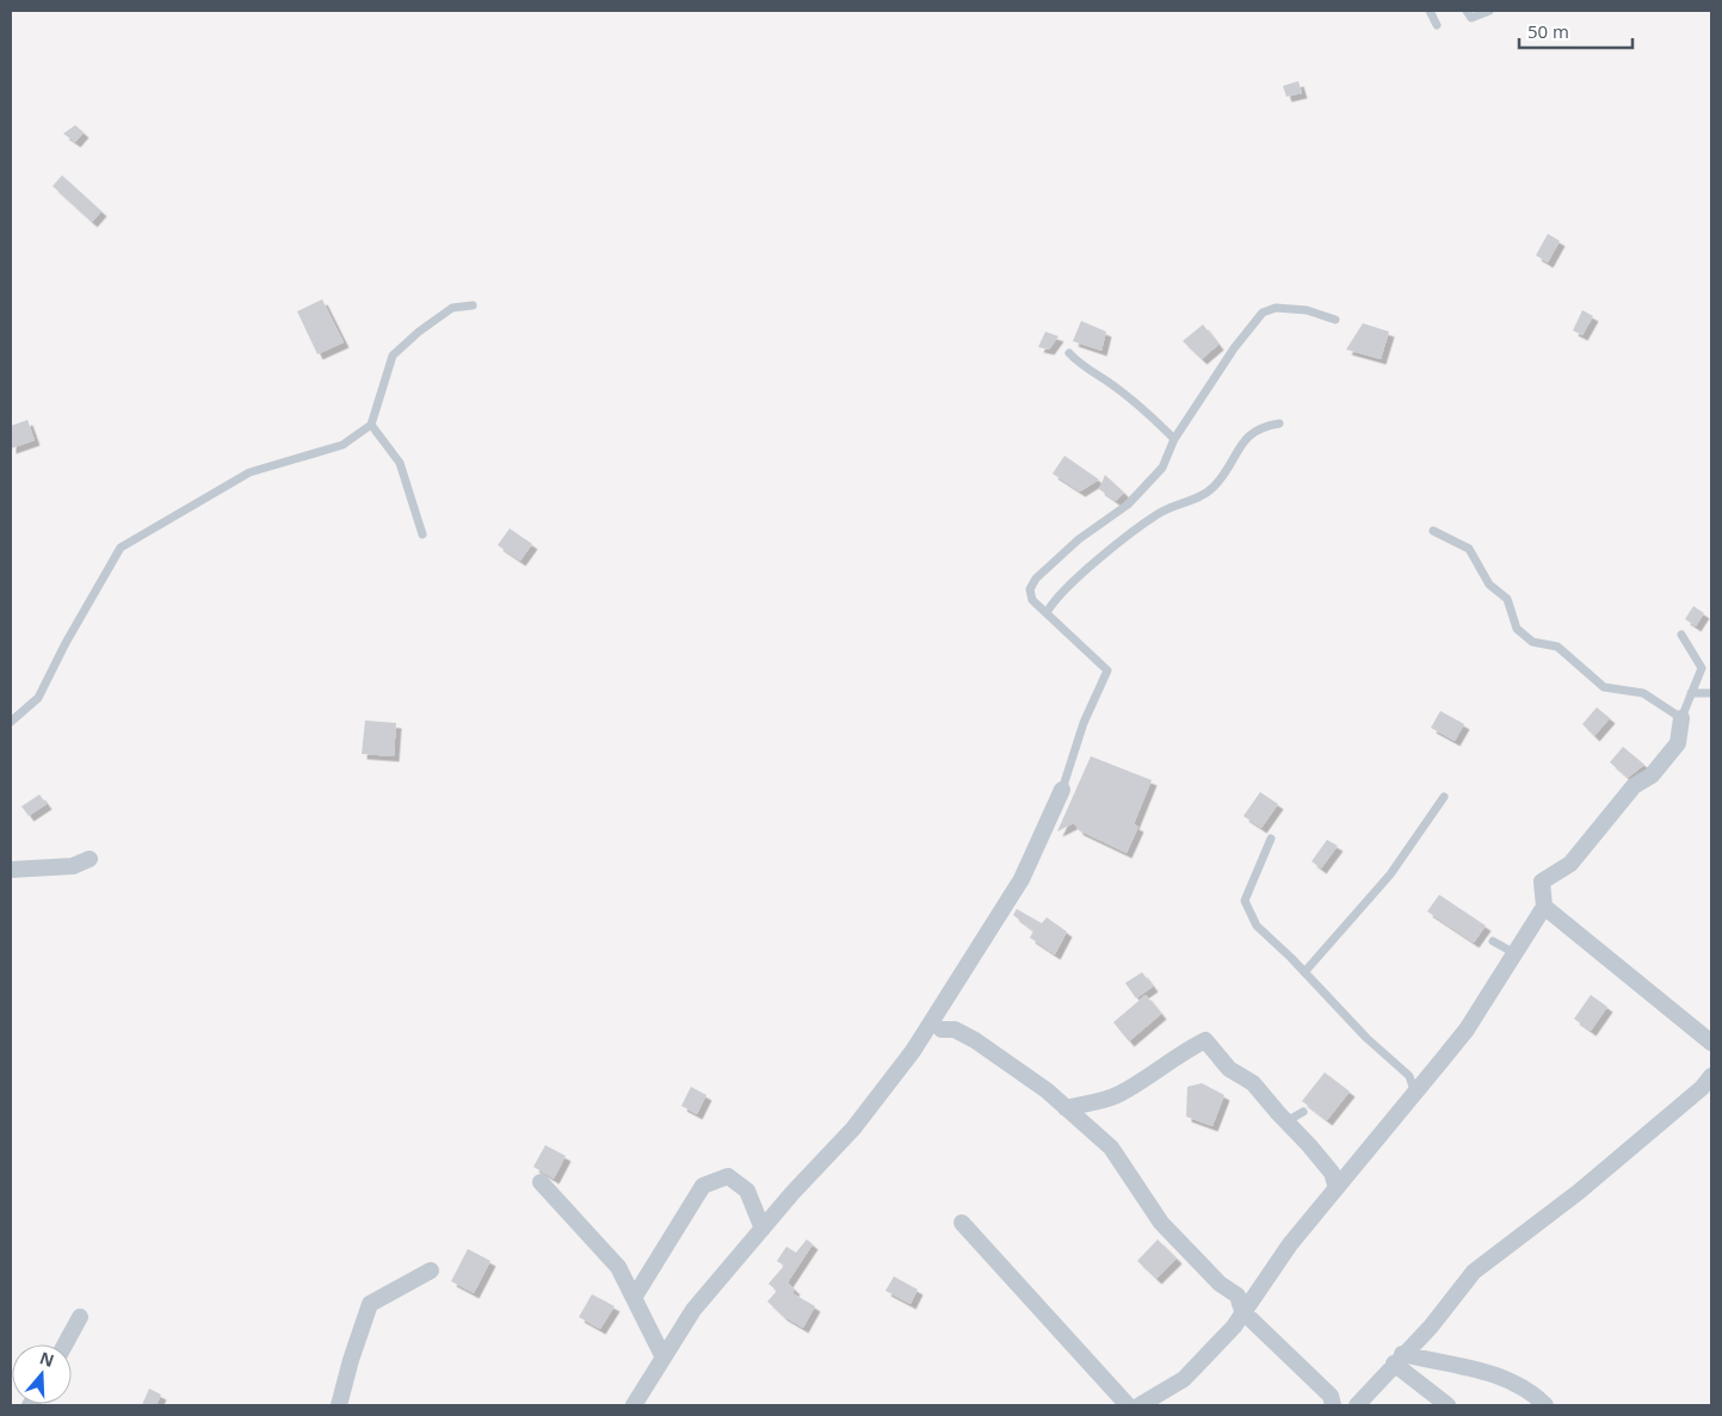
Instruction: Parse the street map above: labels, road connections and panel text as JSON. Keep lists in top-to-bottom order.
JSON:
{
  "scale_bar": "50 m",
  "north": "top"
}
